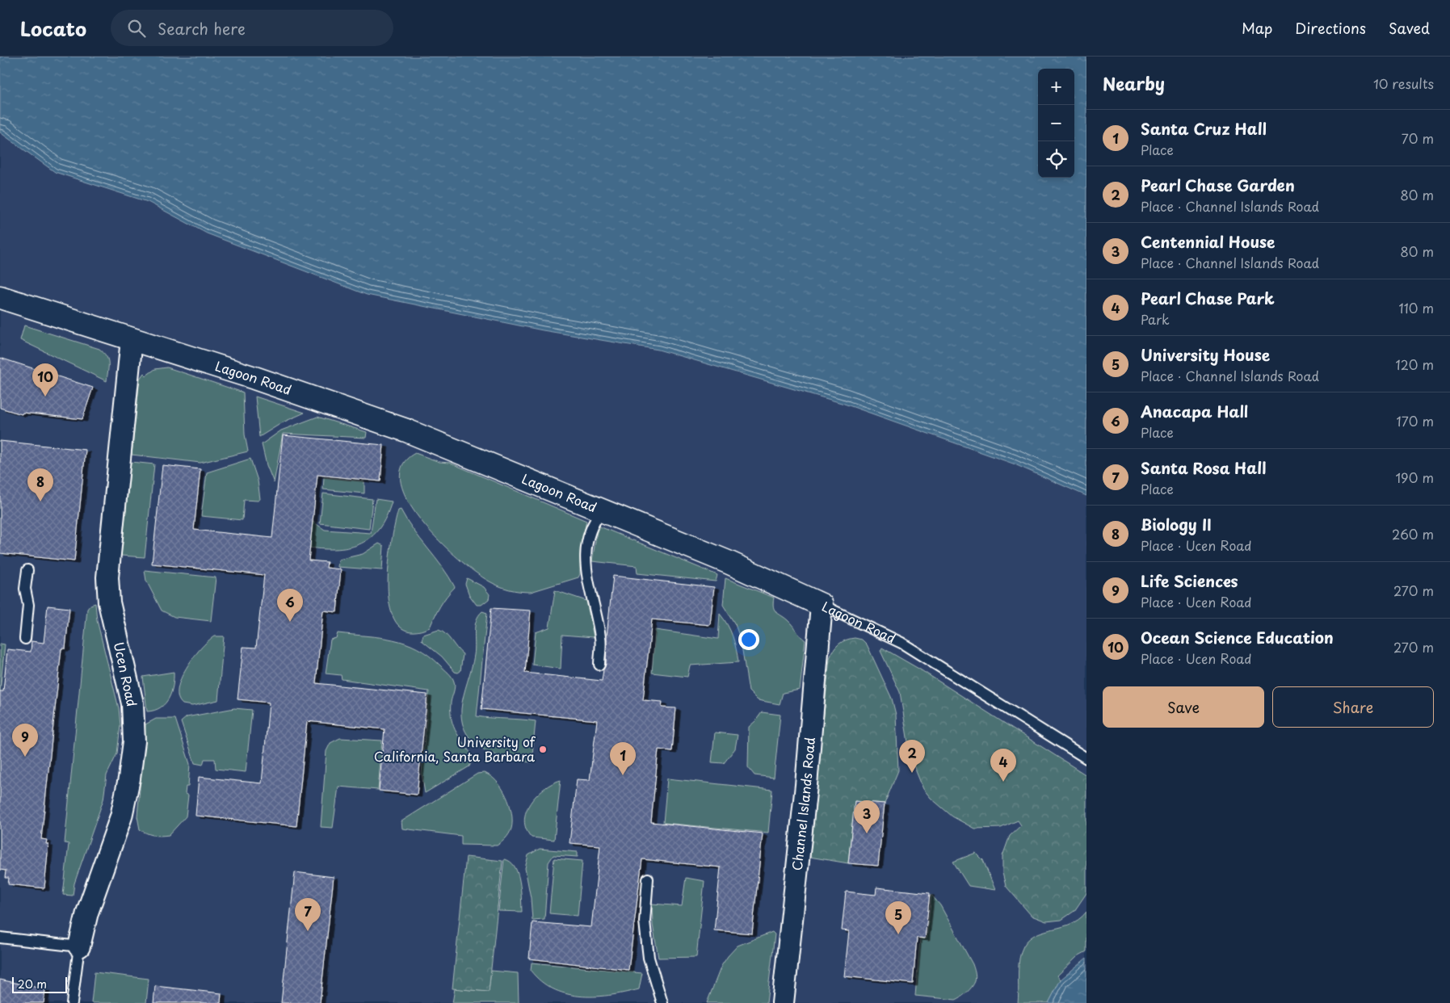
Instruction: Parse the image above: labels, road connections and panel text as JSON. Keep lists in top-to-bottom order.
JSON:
{
  "streets": {
    "street": ["Lagoon Road", "Ucen Road", "Channel Islands Road"]
  },
  "crossings": [
    ["Lagoon Road", "Ucen Road"],
    ["Lagoon Road", "Channel Islands Road"]
  ],
  "places": ["University of California, Santa Barbara"],
  "scale_bar": "20 m",
  "page": {
    "header": "Locato",
    "search": "Search here",
    "nav": ["Map", "Directions", "Saved"],
    "heading": ["Nearby", "10 results"],
    "map_buttons": ["+", "−"],
    "list": [
      {
        "mark": "1",
        "name": "Santa Cruz Hall",
        "note": "Place",
        "value": "70 m"
      },
      {
        "mark": "2",
        "name": "Pearl Chase Garden",
        "note": "Place · Channel Islands Road",
        "value": "80 m"
      },
      {
        "mark": "3",
        "name": "Centennial House",
        "note": "Place · Channel Islands Road",
        "value": "80 m"
      },
      {
        "mark": "4",
        "name": "Pearl Chase Park",
        "note": "Park",
        "value": "110 m"
      },
      {
        "mark": "5",
        "name": "University House",
        "note": "Place · Channel Islands Road",
        "value": "120 m"
      },
      {
        "mark": "6",
        "name": "Anacapa Hall",
        "note": "Place",
        "value": "170 m"
      },
      {
        "mark": "7",
        "name": "Santa Rosa Hall",
        "note": "Place",
        "value": "190 m"
      },
      {
        "mark": "8",
        "name": "Biology II",
        "note": "Place · Ucen Road",
        "value": "260 m"
      },
      {
        "mark": "9",
        "name": "Life Sciences",
        "note": "Place · Ucen Road",
        "value": "270 m"
      },
      {
        "mark": "10",
        "name": "Ocean Science Education",
        "note": "Place · Ucen Road",
        "value": "270 m"
      }
    ],
    "pins": [
      "10",
      "8",
      "6",
      "9",
      "2",
      "1",
      "4",
      "3",
      "7",
      "5"
    ],
    "buttons": ["Save", "Share"],
    "scale": "20 m"
  }
}
